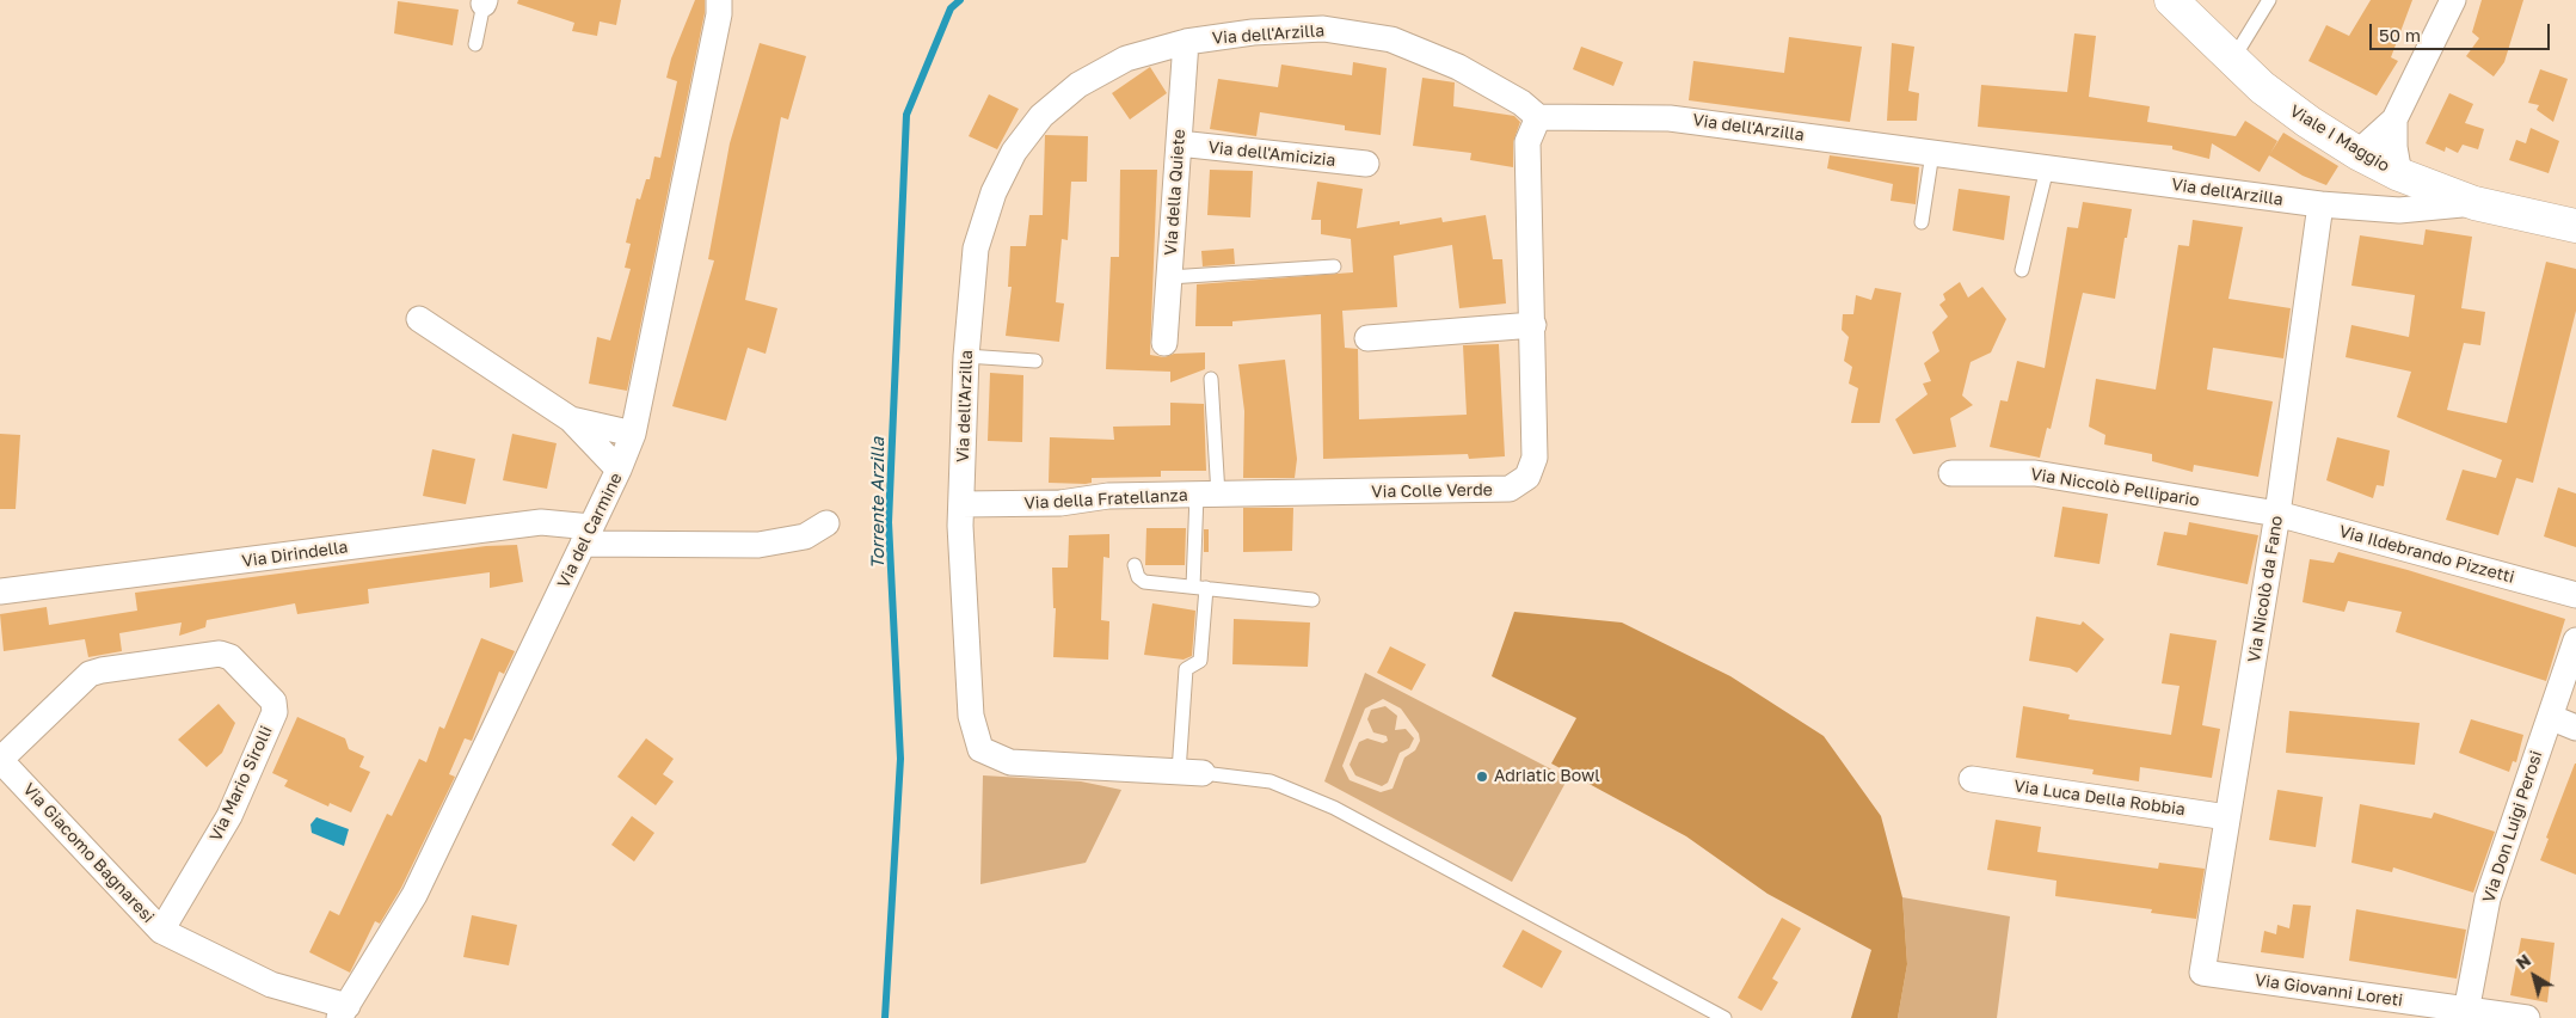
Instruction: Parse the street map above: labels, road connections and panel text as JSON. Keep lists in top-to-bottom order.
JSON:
{
  "streets": {
    "main road": ["Viale I Maggio"],
    "street": [
      "Via dell'Arzilla",
      "Via dell'Amicizia",
      "Via della Quiete",
      "Via Niccolò Pellipario",
      "Via Colle Verde",
      "Via della Fratellanza",
      "Via del Carmine",
      "Via Dirindella",
      "Via Ildebrando Pizzetti",
      "Via Nicolò da Fano",
      "Via Mario Sirolli",
      "Via Luca Della Robbia",
      "Via Don Luigi Perosi",
      "Via Giacomo Bagnaresi",
      "Via Giovanni Loreti"
    ]
  },
  "crossings": [
    ["Via dell'Arzilla", "Viale I Maggio"],
    ["Via dell'Arzilla", "Via della Quiete"],
    ["Via dell'Arzilla", "Via Colle Verde"],
    ["Via dell'Arzilla", "Via della Fratellanza"],
    ["Via dell'Arzilla", "Via Nicolò da Fano"],
    ["Via dell'Amicizia", "Via della Quiete"],
    ["Via Niccolò Pellipario", "Via Ildebrando Pizzetti"],
    ["Via Niccolò Pellipario", "Via Nicolò da Fano"],
    ["Via Colle Verde", "Via della Fratellanza"],
    ["Via del Carmine", "Via Dirindella"],
    ["Via del Carmine", "Via Giacomo Bagnaresi"],
    ["Via Ildebrando Pizzetti", "Via Nicolò da Fano"],
    ["Via Nicolò da Fano", "Via Luca Della Robbia"],
    ["Via Nicolò da Fano", "Via Giovanni Loreti"],
    ["Via Mario Sirolli", "Via Giacomo Bagnaresi"],
    ["Via Don Luigi Perosi", "Via Giovanni Loreti"]
  ],
  "water": ["Torrente Arzilla"],
  "places": ["Adriatic Bowl"],
  "scale_bar": "50 m",
  "north": "top left"
}
